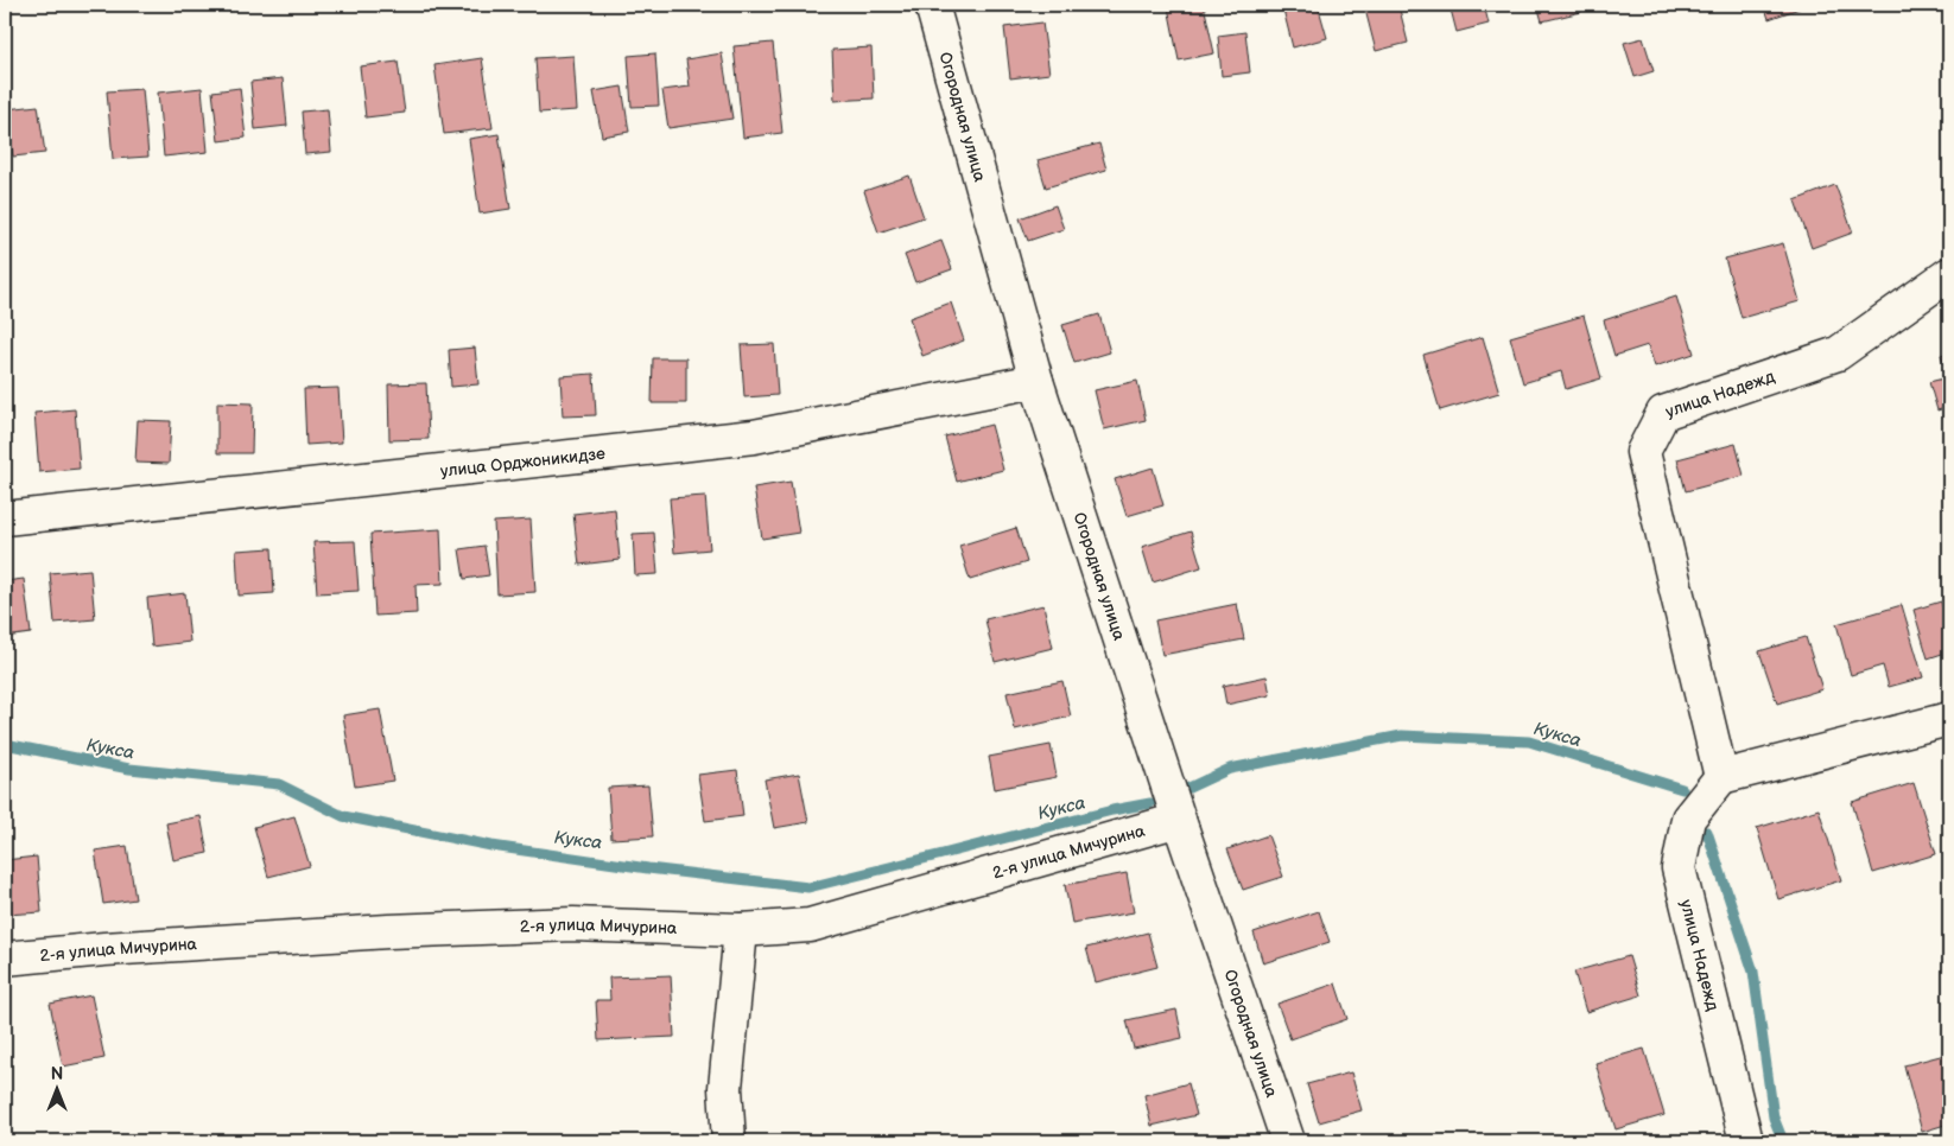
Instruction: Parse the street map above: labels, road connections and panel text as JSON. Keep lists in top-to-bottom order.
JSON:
{
  "streets": {
    "street": [
      "Огородная улица",
      "улица Надежд",
      "улица Орджоникидзе",
      "2-я улица Мичурина"
    ]
  },
  "crossings": [
    ["Огородная улица", "улица Орджоникидзе"],
    ["Огородная улица", "2-я улица Мичурина"]
  ],
  "water": ["Кукса"],
  "north": "top"
}
